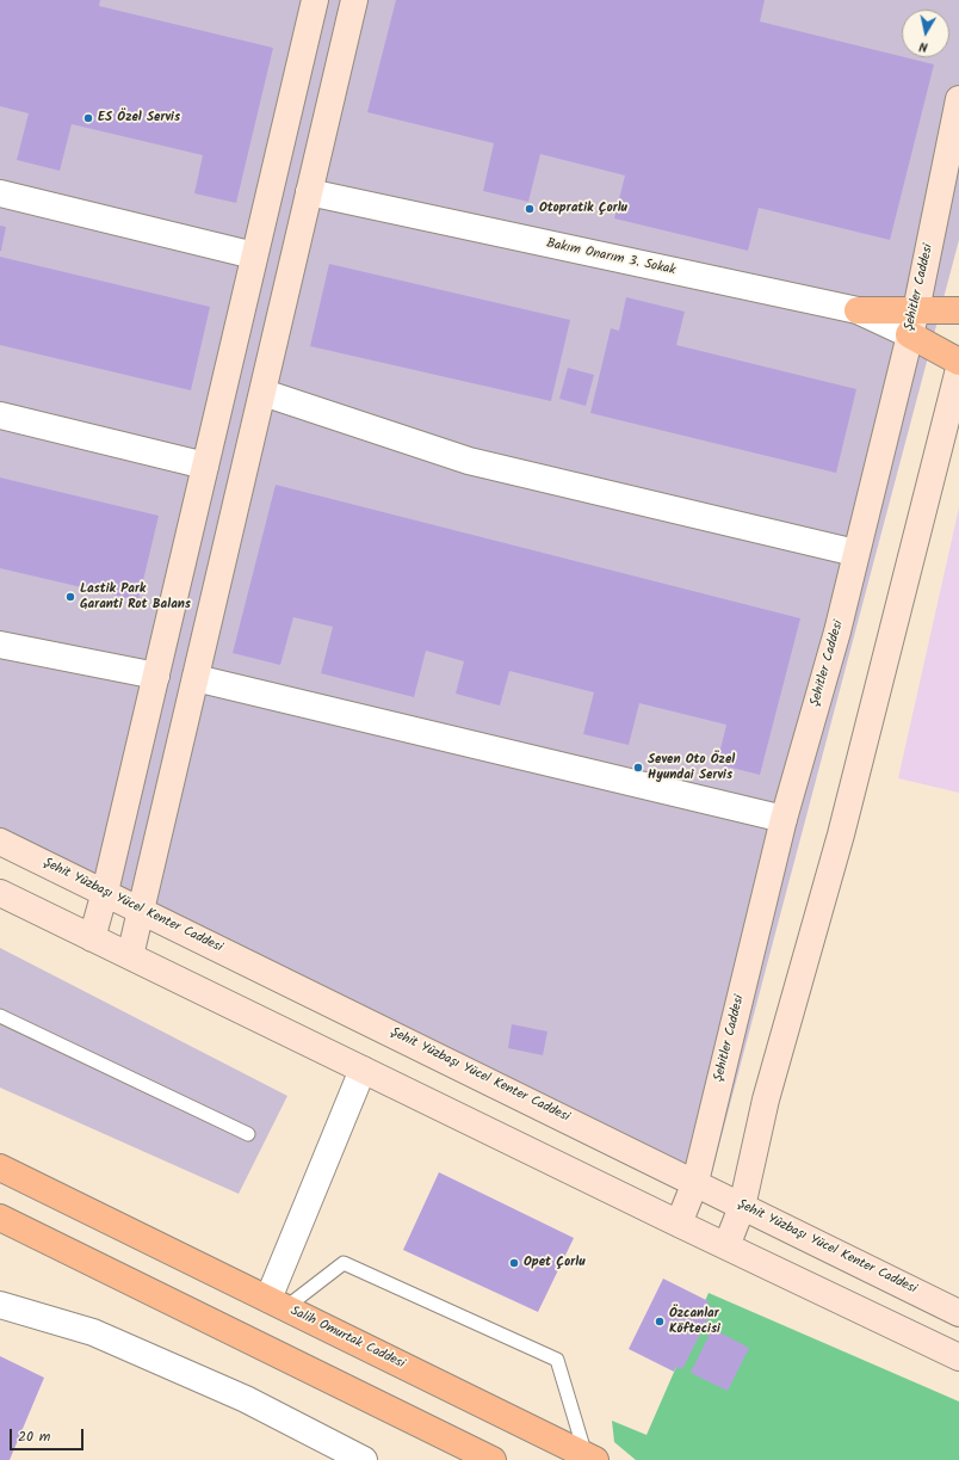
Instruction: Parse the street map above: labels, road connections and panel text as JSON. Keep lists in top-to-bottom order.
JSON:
{
  "streets": {
    "main road": ["Salih Omurtak Caddesi"],
    "street": ["Bakım Onarım 3. Sokak", "Şehitler Caddesi", "Şehit Yüzbaşı Yücel Kenter Caddesi"]
  },
  "crossings": [
    ["Bakım Onarım 3. Sokak", "Şehitler Caddesi"],
    ["Şehitler Caddesi", "Şehit Yüzbaşı Yücel Kenter Caddesi"]
  ],
  "places": [
    "ES Özel Servis",
    "Otopratik Çorlu",
    "Lastik Park Garanti Rot Balans",
    "Seven Oto Özel Hyundai Servis",
    "Opet Çorlu",
    "Özcanlar Köftecisi"
  ],
  "scale_bar": "20 m",
  "north": "bottom"
}
